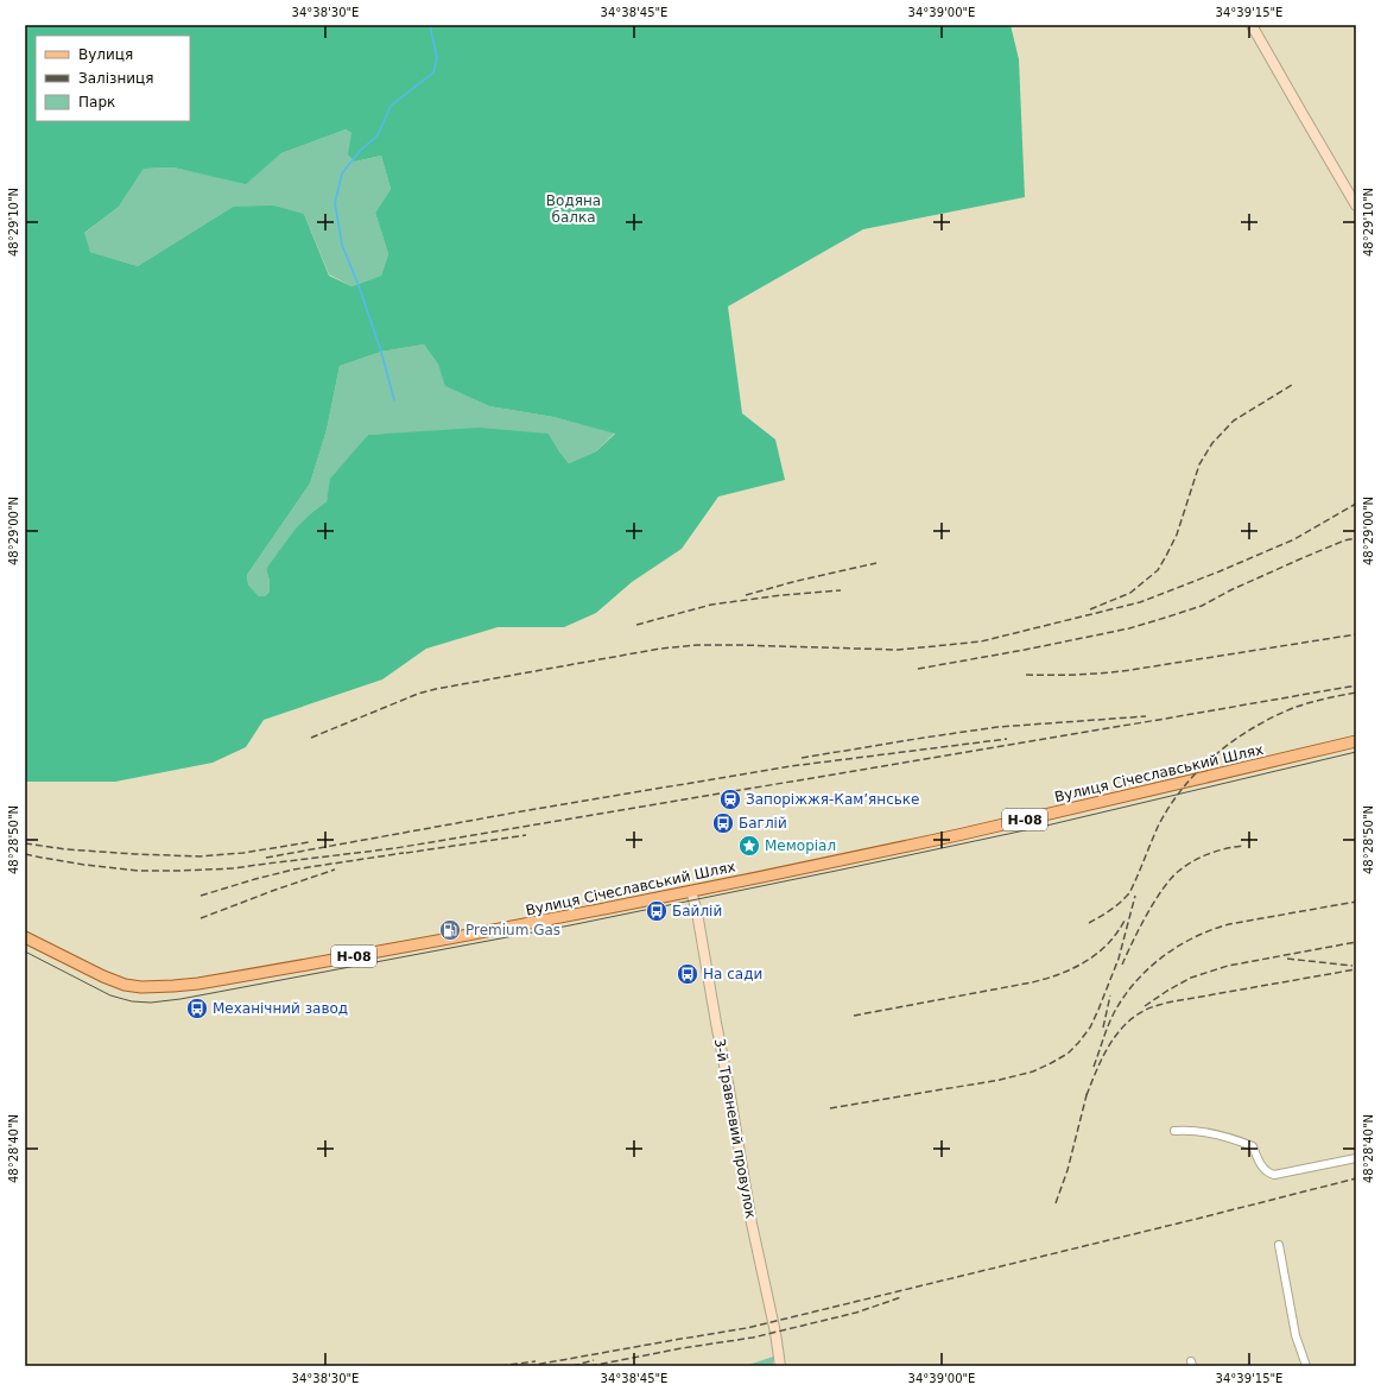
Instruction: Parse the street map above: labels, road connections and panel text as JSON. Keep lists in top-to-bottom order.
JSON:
{
  "streets": {
    "main road": ["Вулиця Січеславський Шлях", "Н-08", "3-й Травневий провулок"]
  },
  "crossings": [
    ["Вулиця Січеславський Шлях", "3-й Травневий провулок"]
  ],
  "parks": ["Водяна балка"],
  "places": {
    "station": ["Запоріжжя-Кам’янське"],
    "bus stop": [
      "Баглій",
      "Байлій",
      "На сади",
      "Механічний завод"
    ],
    "place": ["Меморіал"],
    "fuel station": ["Premium Gas"]
  },
  "legend": ["Вулиця", "Залізниця", "Парк"],
  "coordinates": [
    "34°38'30\"E",
    "34°38'45\"E",
    "34°39'00\"E",
    "34°39'15\"E",
    "48°29'10\"N",
    "48°29'00\"N",
    "48°28'50\"N",
    "48°28'40\"N"
  ]
}
